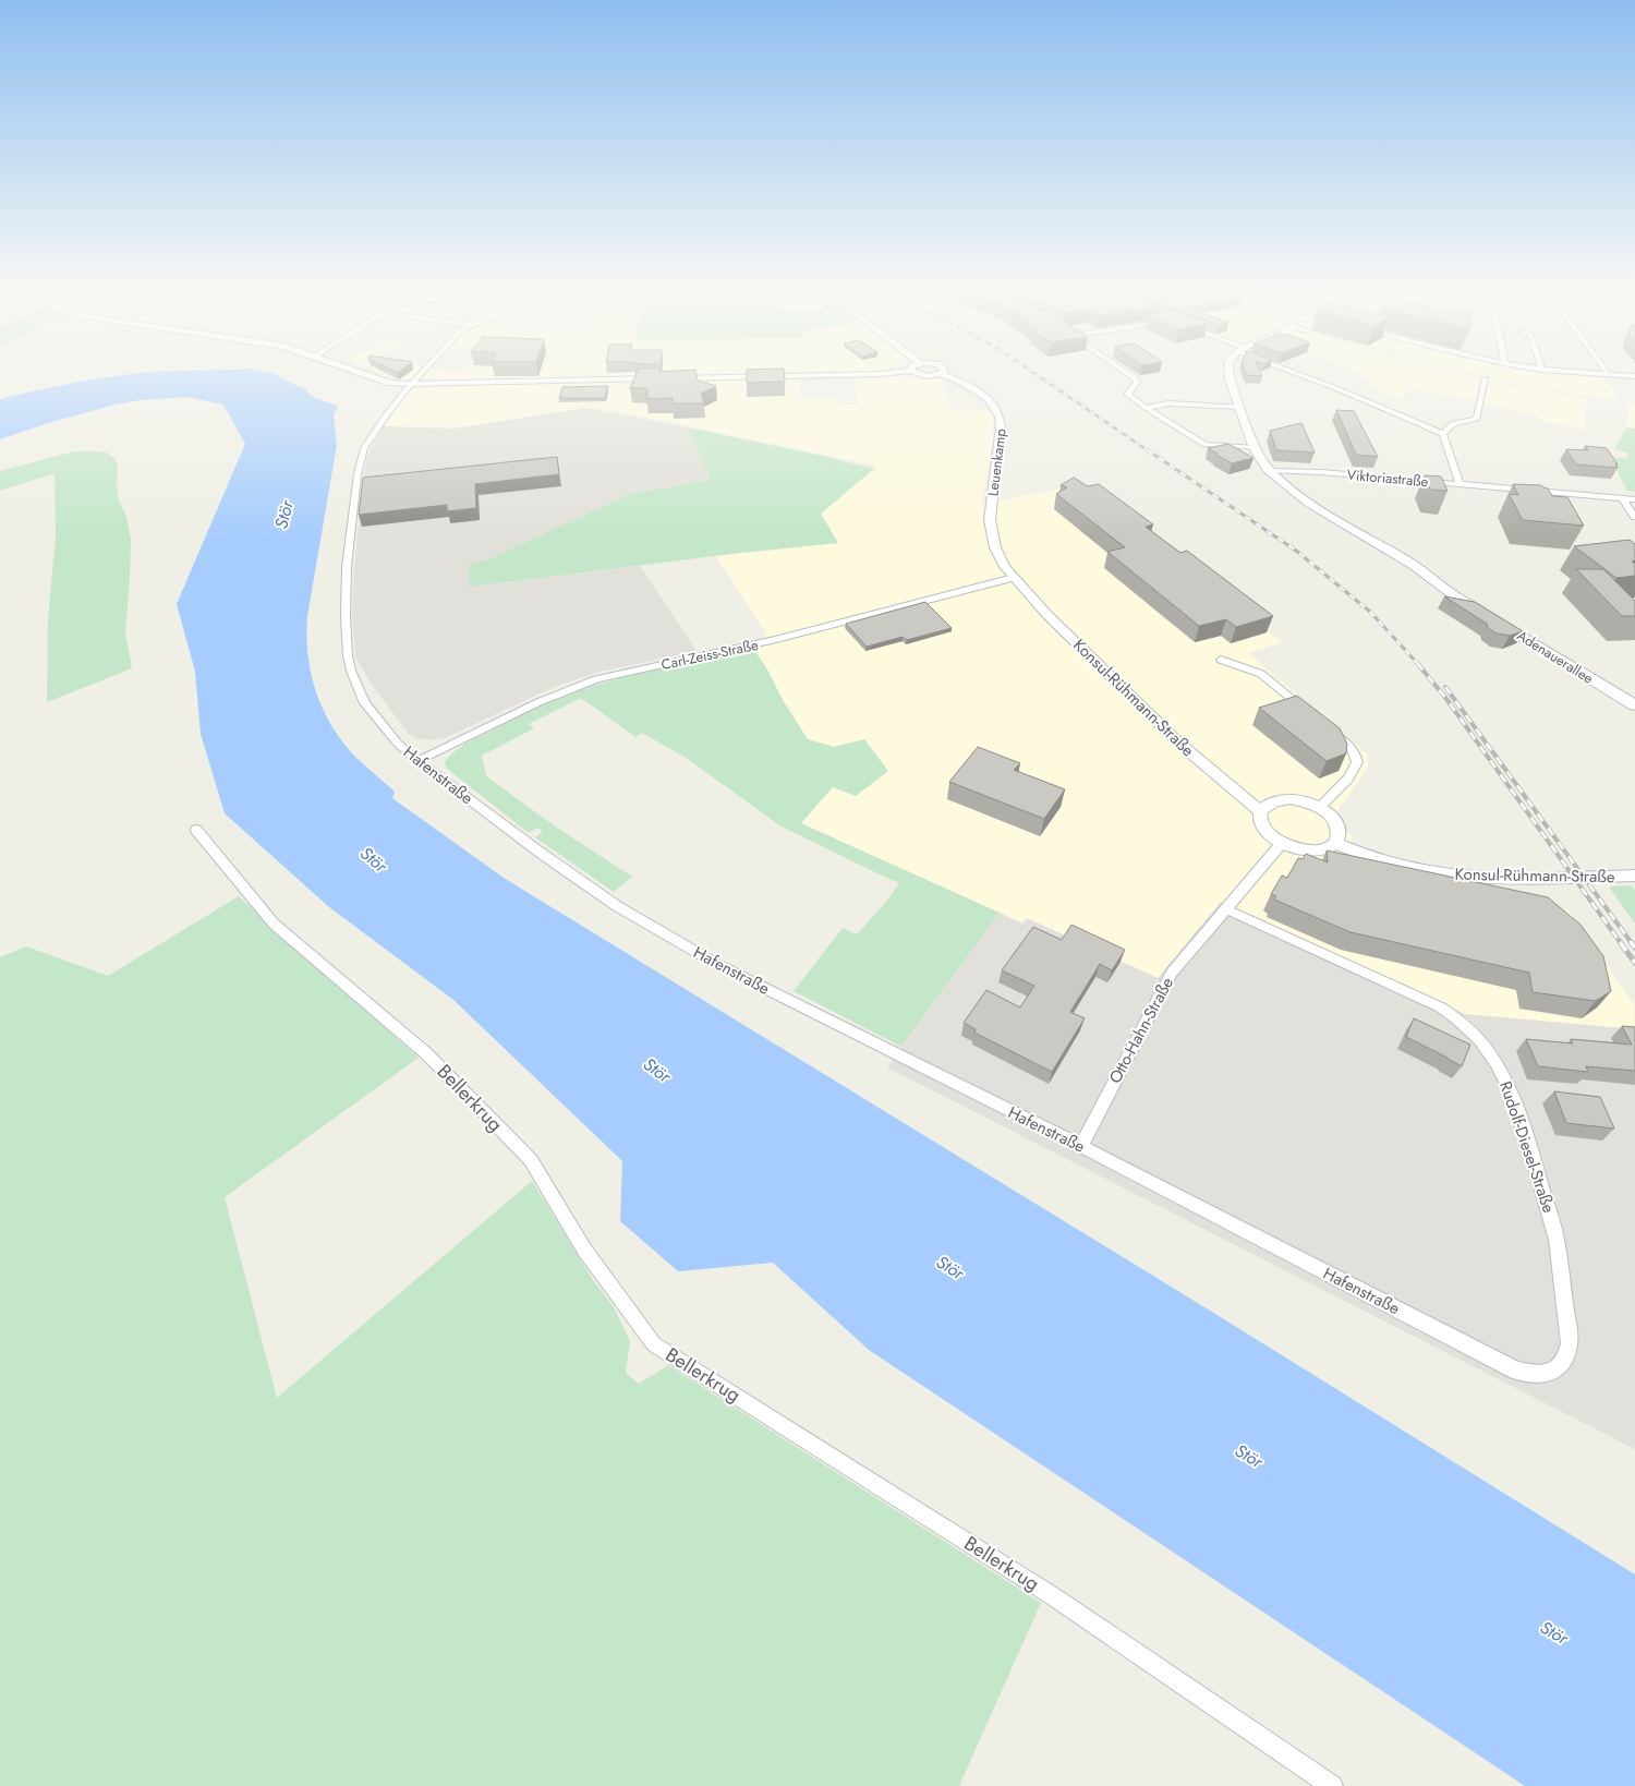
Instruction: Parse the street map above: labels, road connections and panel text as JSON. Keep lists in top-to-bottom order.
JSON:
{
  "streets": {
    "main road": ["Adenauerallee"],
    "street": [
      "Leuenkamp",
      "Viktoriastraße",
      "Carl-Zeiss-Straße",
      "Konsul-Rühmann-Straße",
      "Hafenstraße",
      "Otto-Hahn-Straße",
      "Bellerkrug",
      "Rudolf-Diesel-Straße"
    ]
  },
  "crossings": [
    ["Leuenkamp", "Carl-Zeiss-Straße"],
    ["Leuenkamp", "Konsul-Rühmann-Straße"],
    ["Leuenkamp", "Hafenstraße"],
    ["Viktoriastraße", "Adenauerallee"],
    ["Carl-Zeiss-Straße", "Konsul-Rühmann-Straße"],
    ["Carl-Zeiss-Straße", "Hafenstraße"],
    ["Konsul-Rühmann-Straße", "Otto-Hahn-Straße"],
    ["Hafenstraße", "Otto-Hahn-Straße"],
    ["Hafenstraße", "Rudolf-Diesel-Straße"],
    ["Otto-Hahn-Straße", "Rudolf-Diesel-Straße"]
  ],
  "water": ["Stör"]
}
